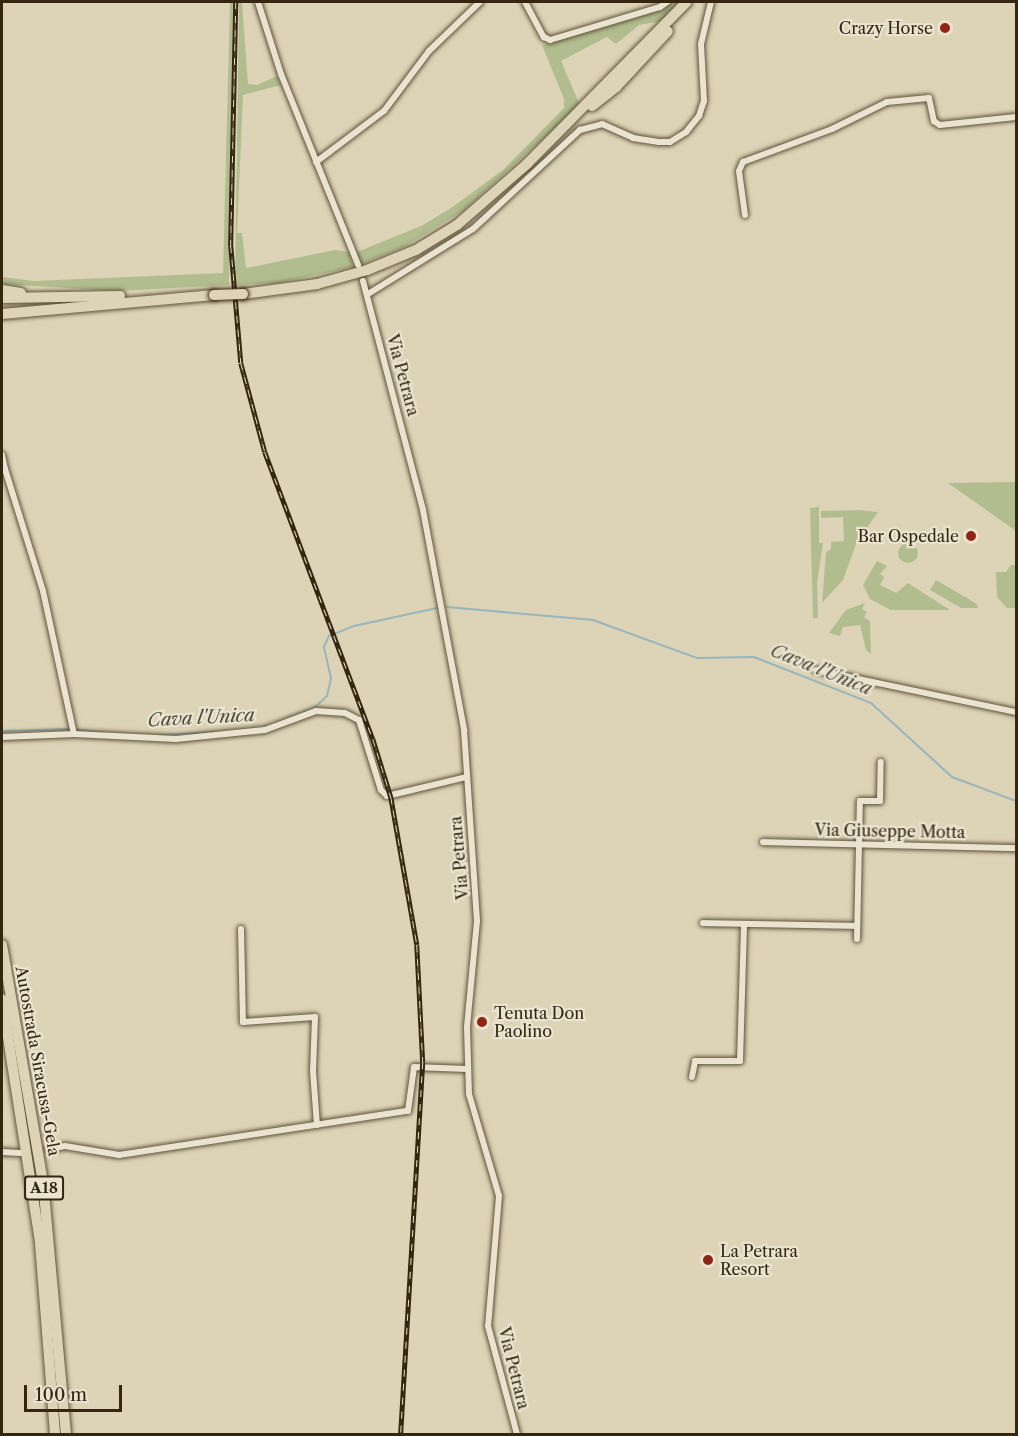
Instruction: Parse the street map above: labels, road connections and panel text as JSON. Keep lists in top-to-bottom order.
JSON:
{
  "streets": {
    "highway": ["Autostrada Siracusa-Gela", "A18"],
    "street": ["Via Petrara", "Via Giuseppe Motta"]
  },
  "water": ["Cava l'Unica"],
  "places": [
    "Crazy Horse",
    "Bar Ospedale",
    "Tenuta Don Paolino",
    "La Petrara Resort"
  ],
  "scale_bar": "100 m"
}
